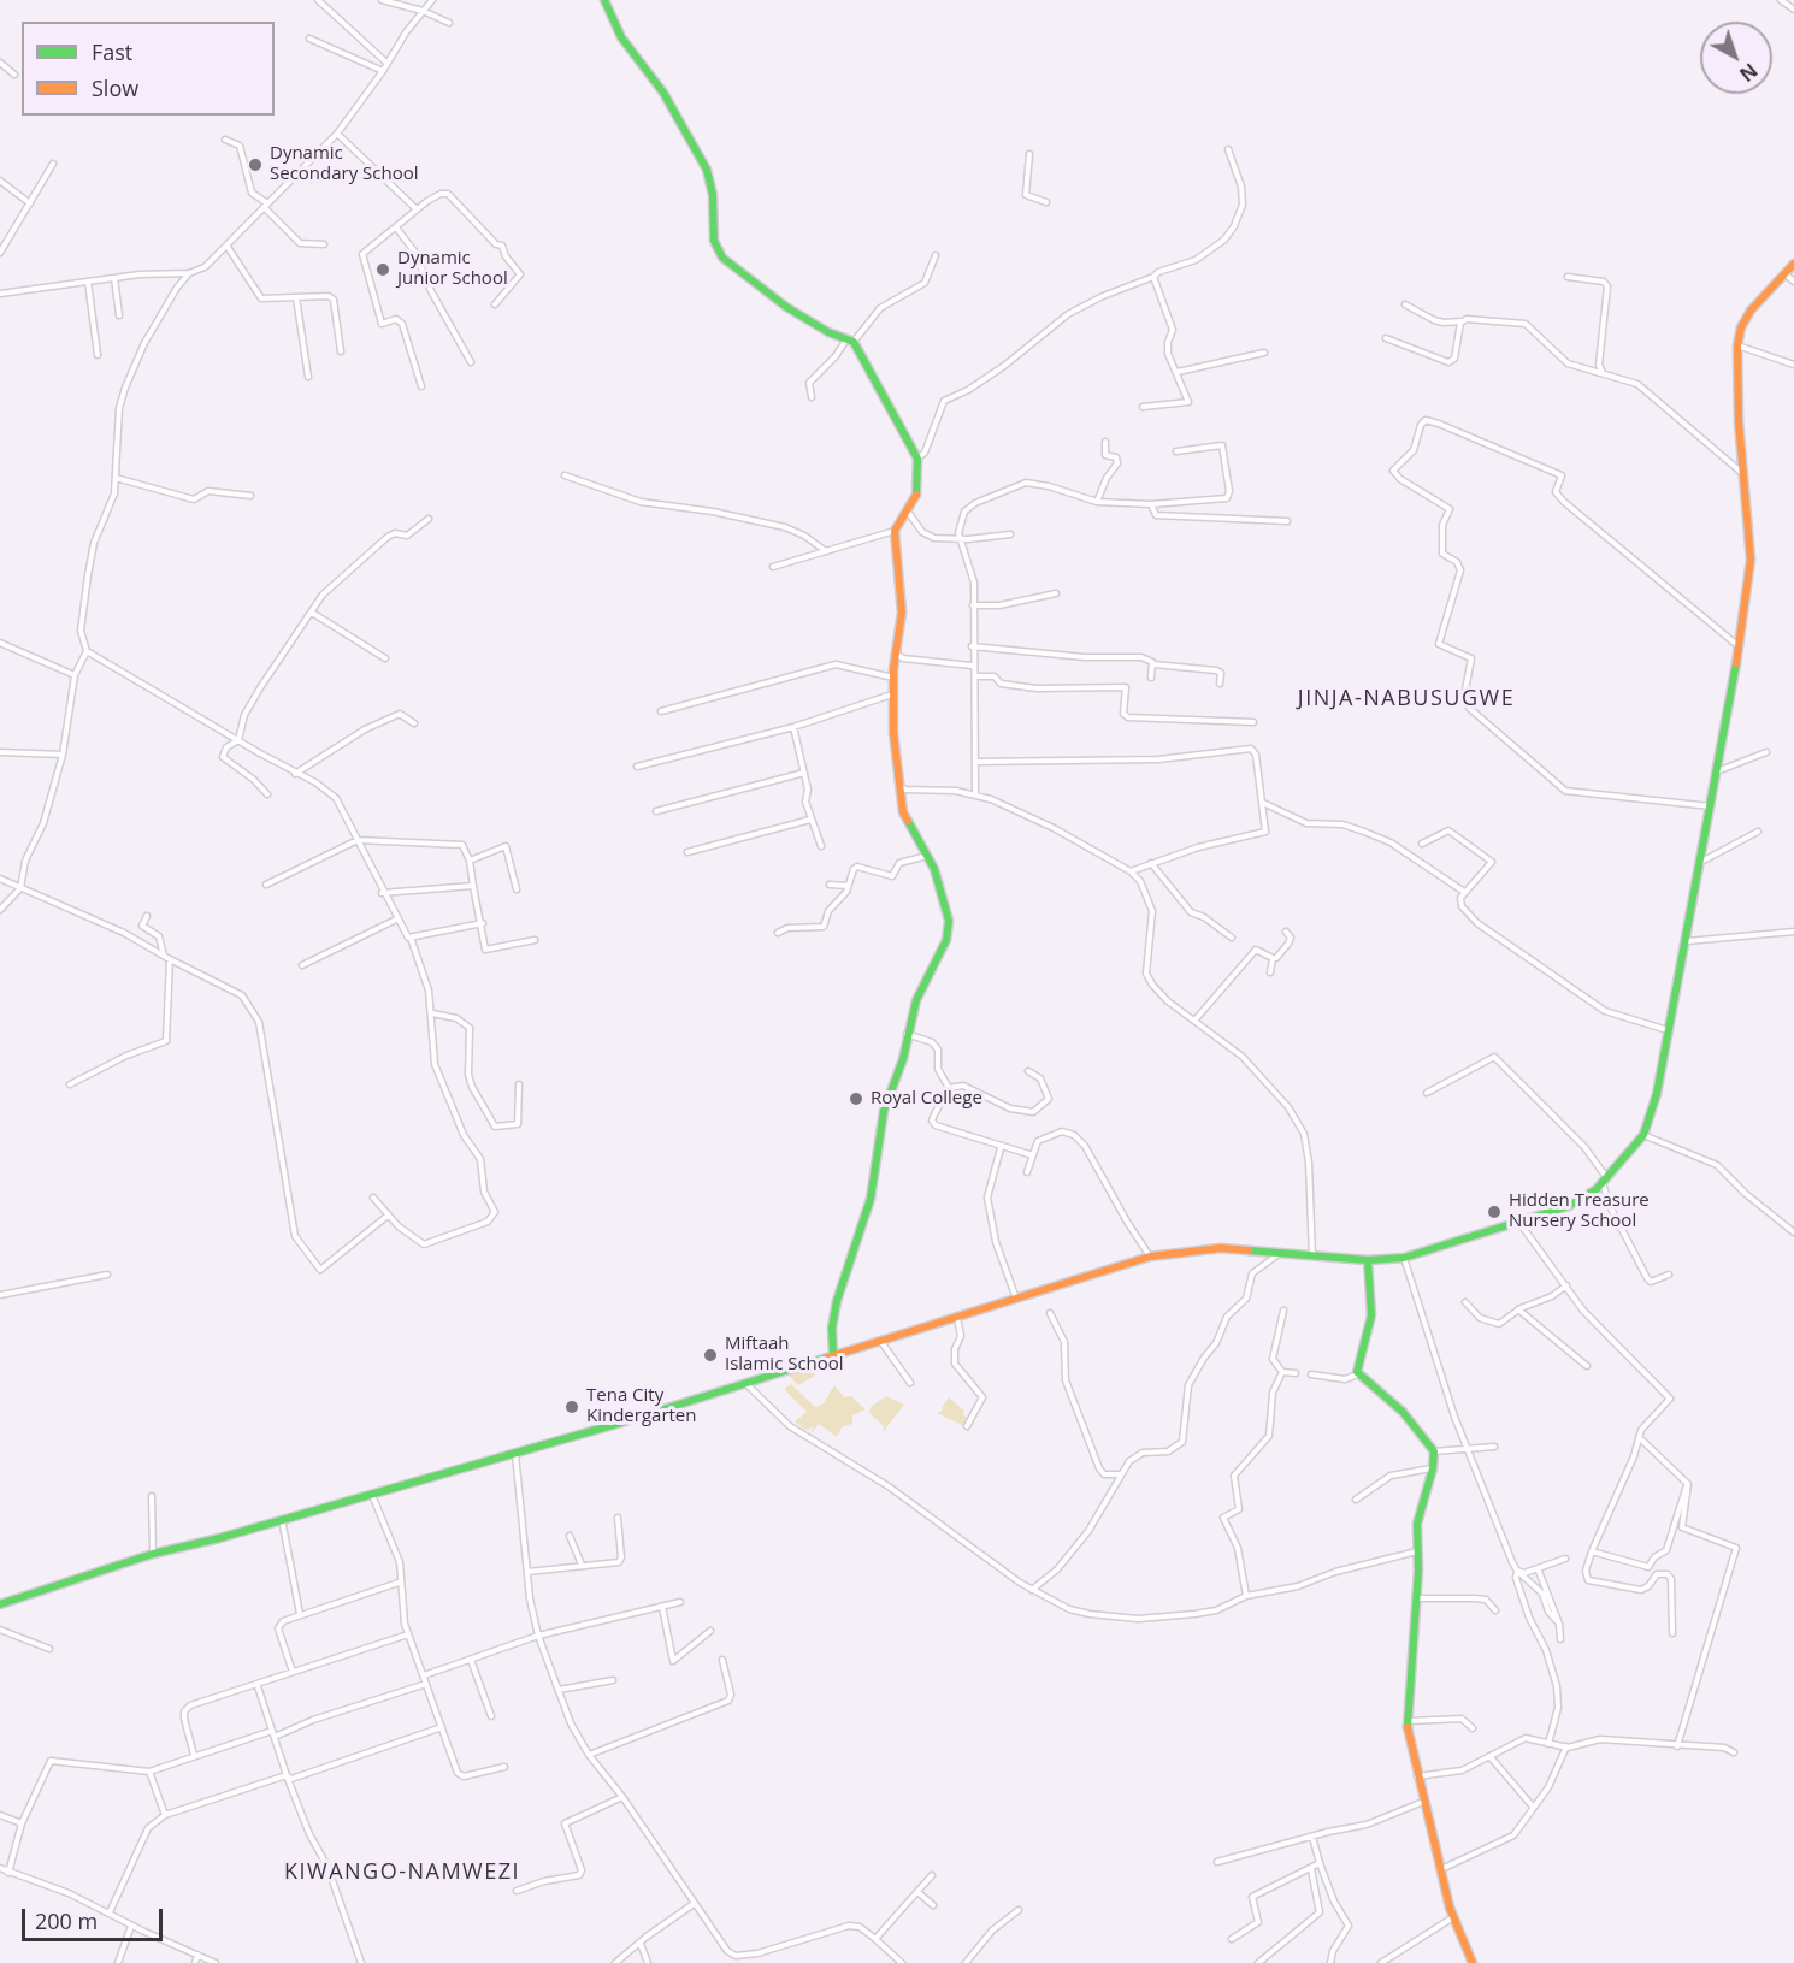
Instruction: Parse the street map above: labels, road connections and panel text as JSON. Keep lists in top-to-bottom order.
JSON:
{
  "districts": ["JINJA-NABUSUGWE", "KIWANGO-NAMWEZI"],
  "places": [
    "Dynamic Secondary School",
    "Dynamic Junior School",
    "Royal College",
    "Hidden Treasure Nursery School",
    "Miftaah Islamic School",
    "Tena City Kindergarten"
  ],
  "legend": ["Fast", "Slow"],
  "scale_bar": "200 m",
  "north": "bottom right"
}
